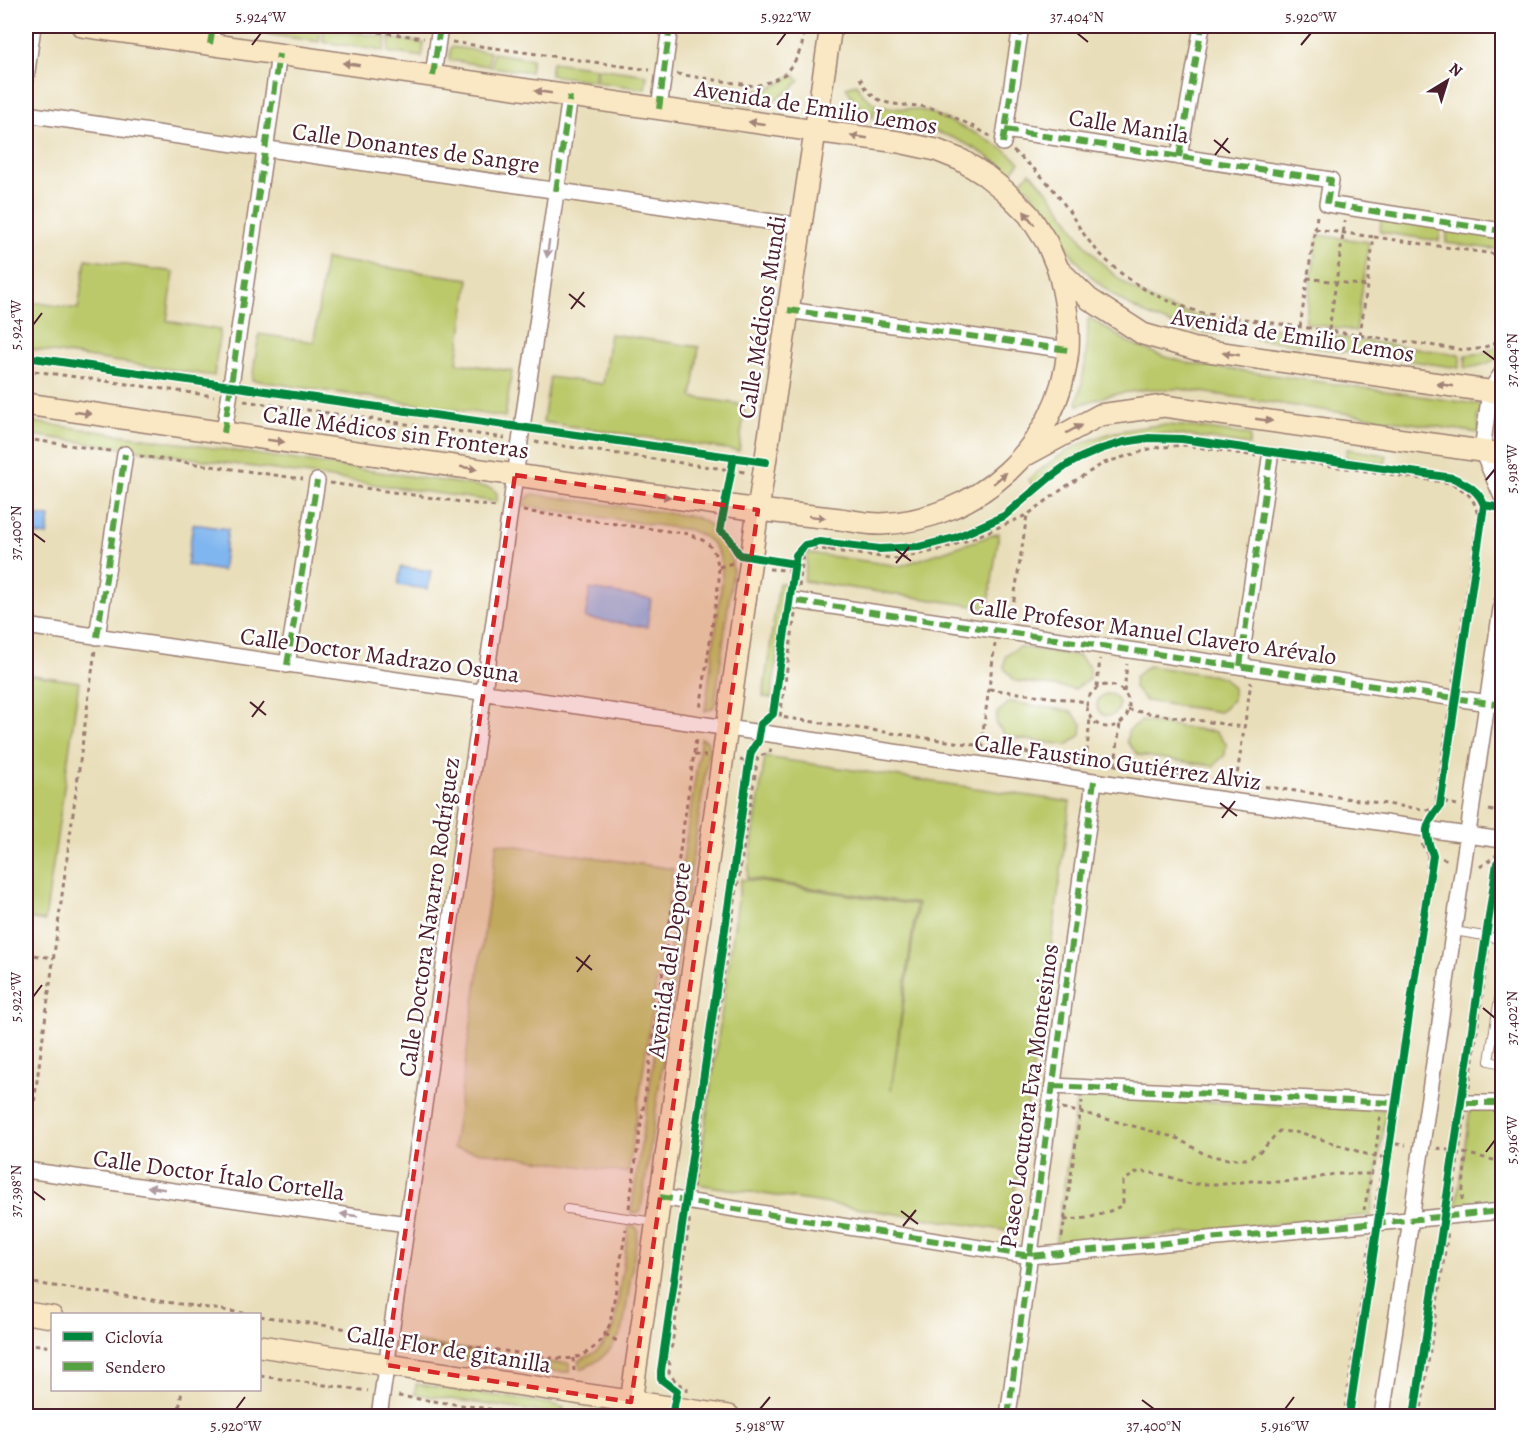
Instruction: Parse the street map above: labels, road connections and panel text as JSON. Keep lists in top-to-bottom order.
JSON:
{
  "streets": {
    "street": [
      "Avenida de Emilio Lemos",
      "Calle Manila",
      "Calle Donantes de Sangre",
      "Calle Médicos Mundi",
      "Calle Médicos sin Fronteras",
      "Calle Profesor Manuel Clavero Arévalo",
      "Calle Doctor Madrazo Osuna",
      "Calle Faustino Gutiérrez Alviz",
      "Calle Doctora Navarro Rodríguez",
      "Avenida del Deporte",
      "Paseo Locutora Eva Montesinos",
      "Calle Doctor Ítalo Cortella",
      "Calle Flor de gitanilla"
    ]
  },
  "crossings": [
    ["Avenida de Emilio Lemos", "Calle Médicos Mundi"],
    ["Avenida de Emilio Lemos", "Calle Doctora Navarro Rodríguez"],
    ["Calle Donantes de Sangre", "Calle Médicos Mundi"],
    ["Calle Donantes de Sangre", "Calle Doctora Navarro Rodríguez"],
    ["Calle Médicos Mundi", "Calle Médicos sin Fronteras"],
    ["Calle Médicos Mundi", "Avenida del Deporte"],
    ["Calle Médicos sin Fronteras", "Calle Doctora Navarro Rodríguez"],
    ["Calle Médicos sin Fronteras", "Avenida del Deporte"],
    ["Calle Doctor Madrazo Osuna", "Calle Faustino Gutiérrez Alviz"],
    ["Calle Doctor Madrazo Osuna", "Calle Doctora Navarro Rodríguez"],
    ["Calle Doctor Madrazo Osuna", "Avenida del Deporte"],
    ["Calle Faustino Gutiérrez Alviz", "Avenida del Deporte"],
    ["Calle Faustino Gutiérrez Alviz", "Paseo Locutora Eva Montesinos"],
    ["Calle Doctora Navarro Rodríguez", "Calle Doctor Ítalo Cortella"],
    ["Calle Doctora Navarro Rodríguez", "Calle Flor de gitanilla"],
    ["Avenida del Deporte", "Calle Flor de gitanilla"]
  ],
  "one_way": ["Calle Médicos sin Fronteras", "Calle Doctor Ítalo Cortella"],
  "legend": ["Ciclovía", "Sendero"],
  "north": "top right",
  "coordinates": [
    "5.924°W",
    "5.922°W",
    "37.404°N",
    "5.920°W",
    "5.918°W",
    "37.400°N",
    "37.402°N",
    "5.916°W",
    "37.398°N"
  ]
}
